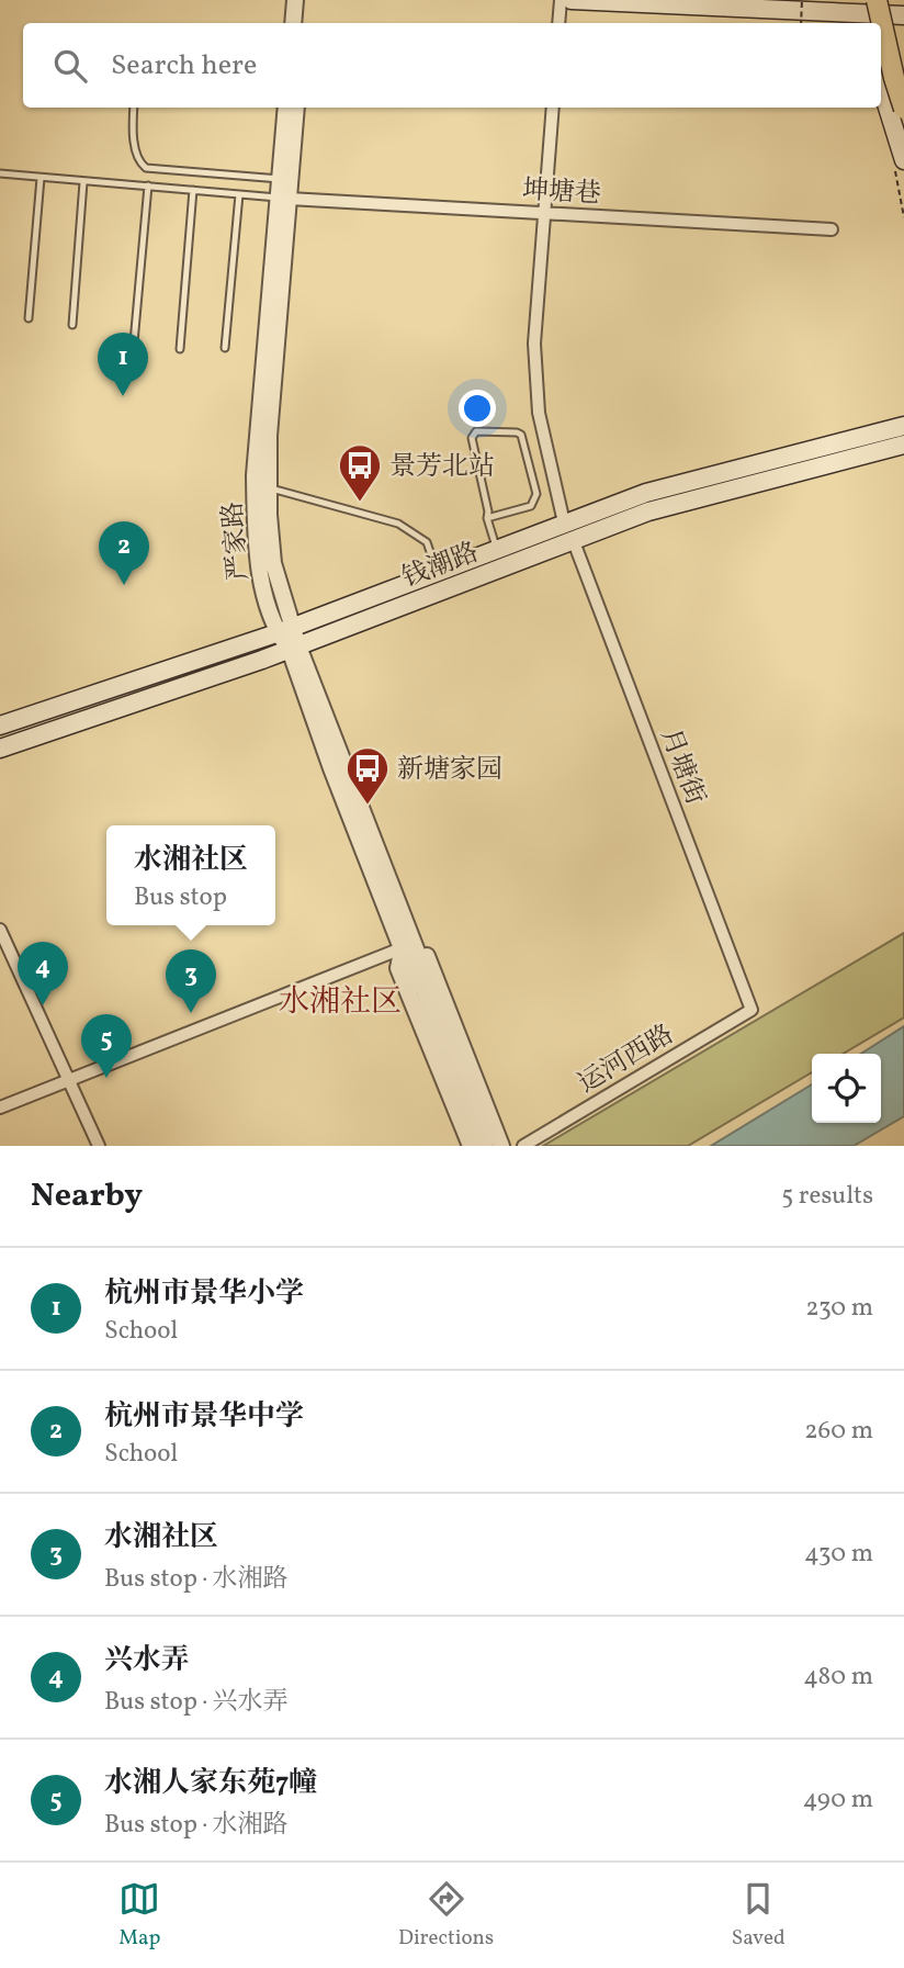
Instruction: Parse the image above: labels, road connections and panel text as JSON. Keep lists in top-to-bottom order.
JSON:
{
  "streets": {
    "main road": ["钱潮路"],
    "street": [
      "坤塘巷",
      "严家路",
      "月塘街",
      "运河西路"
    ]
  },
  "crossings": [
    ["坤塘巷", "严家路"],
    ["严家路", "钱潮路"],
    ["钱潮路", "月塘街"],
    ["月塘街", "运河西路"]
  ],
  "districts": ["水湘社区"],
  "places": {
    "bus stop": ["景芳北站", "新塘家园"]
  },
  "page": {
    "search": "Search here",
    "pins": [
      "1",
      "2",
      "4",
      "3",
      "5"
    ],
    "popup": ["水湘社区", "Bus stop"],
    "heading": ["Nearby", "5 results"],
    "list": [
      {
        "mark": "1",
        "name": "杭州市景华小学",
        "note": "School",
        "value": "230 m"
      },
      {
        "mark": "2",
        "name": "杭州市景华中学",
        "note": "School",
        "value": "260 m"
      },
      {
        "mark": "3",
        "name": "水湘社区",
        "note": "Bus stop · 水湘路",
        "value": "430 m"
      },
      {
        "mark": "4",
        "name": "兴水弄",
        "note": "Bus stop · 兴水弄",
        "value": "480 m"
      },
      {
        "mark": "5",
        "name": "水湘人家东苑7幢",
        "note": "Bus stop · 水湘路",
        "value": "490 m"
      }
    ],
    "nav": ["Map", "Directions", "Saved"]
  }
}
